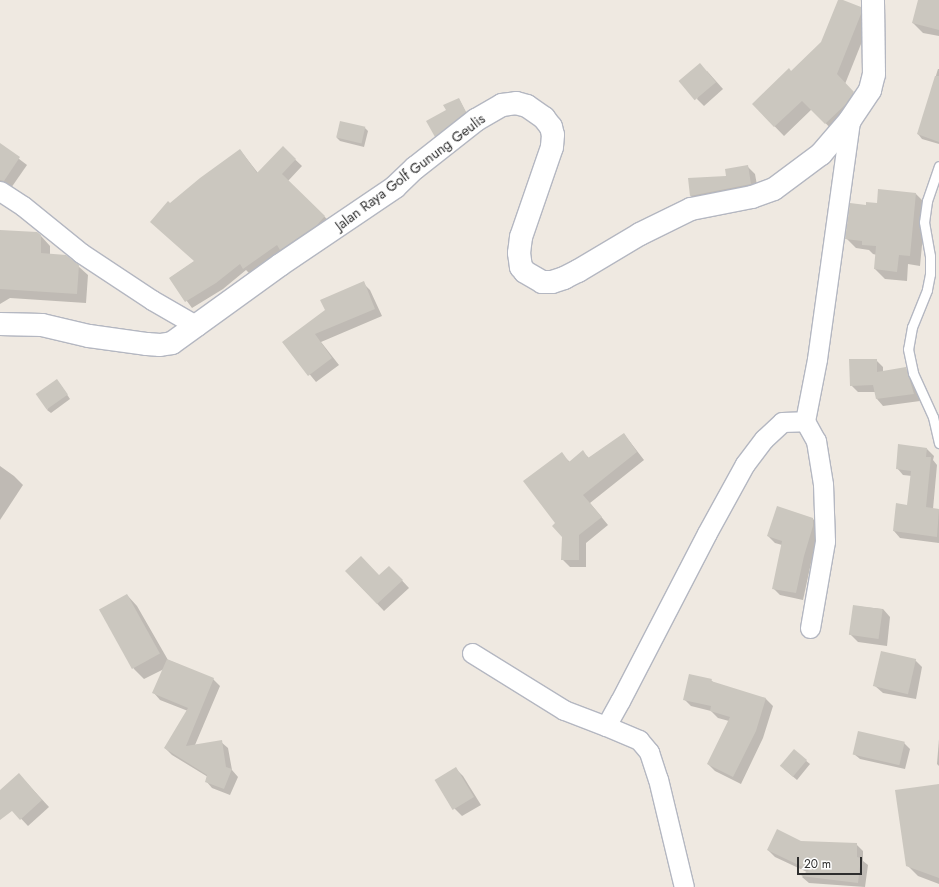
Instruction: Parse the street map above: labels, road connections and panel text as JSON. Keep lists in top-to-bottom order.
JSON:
{
  "streets": {
    "main road": ["Jalan Raya Golf Gunung Geulis"]
  },
  "scale_bar": "20 m"
}
